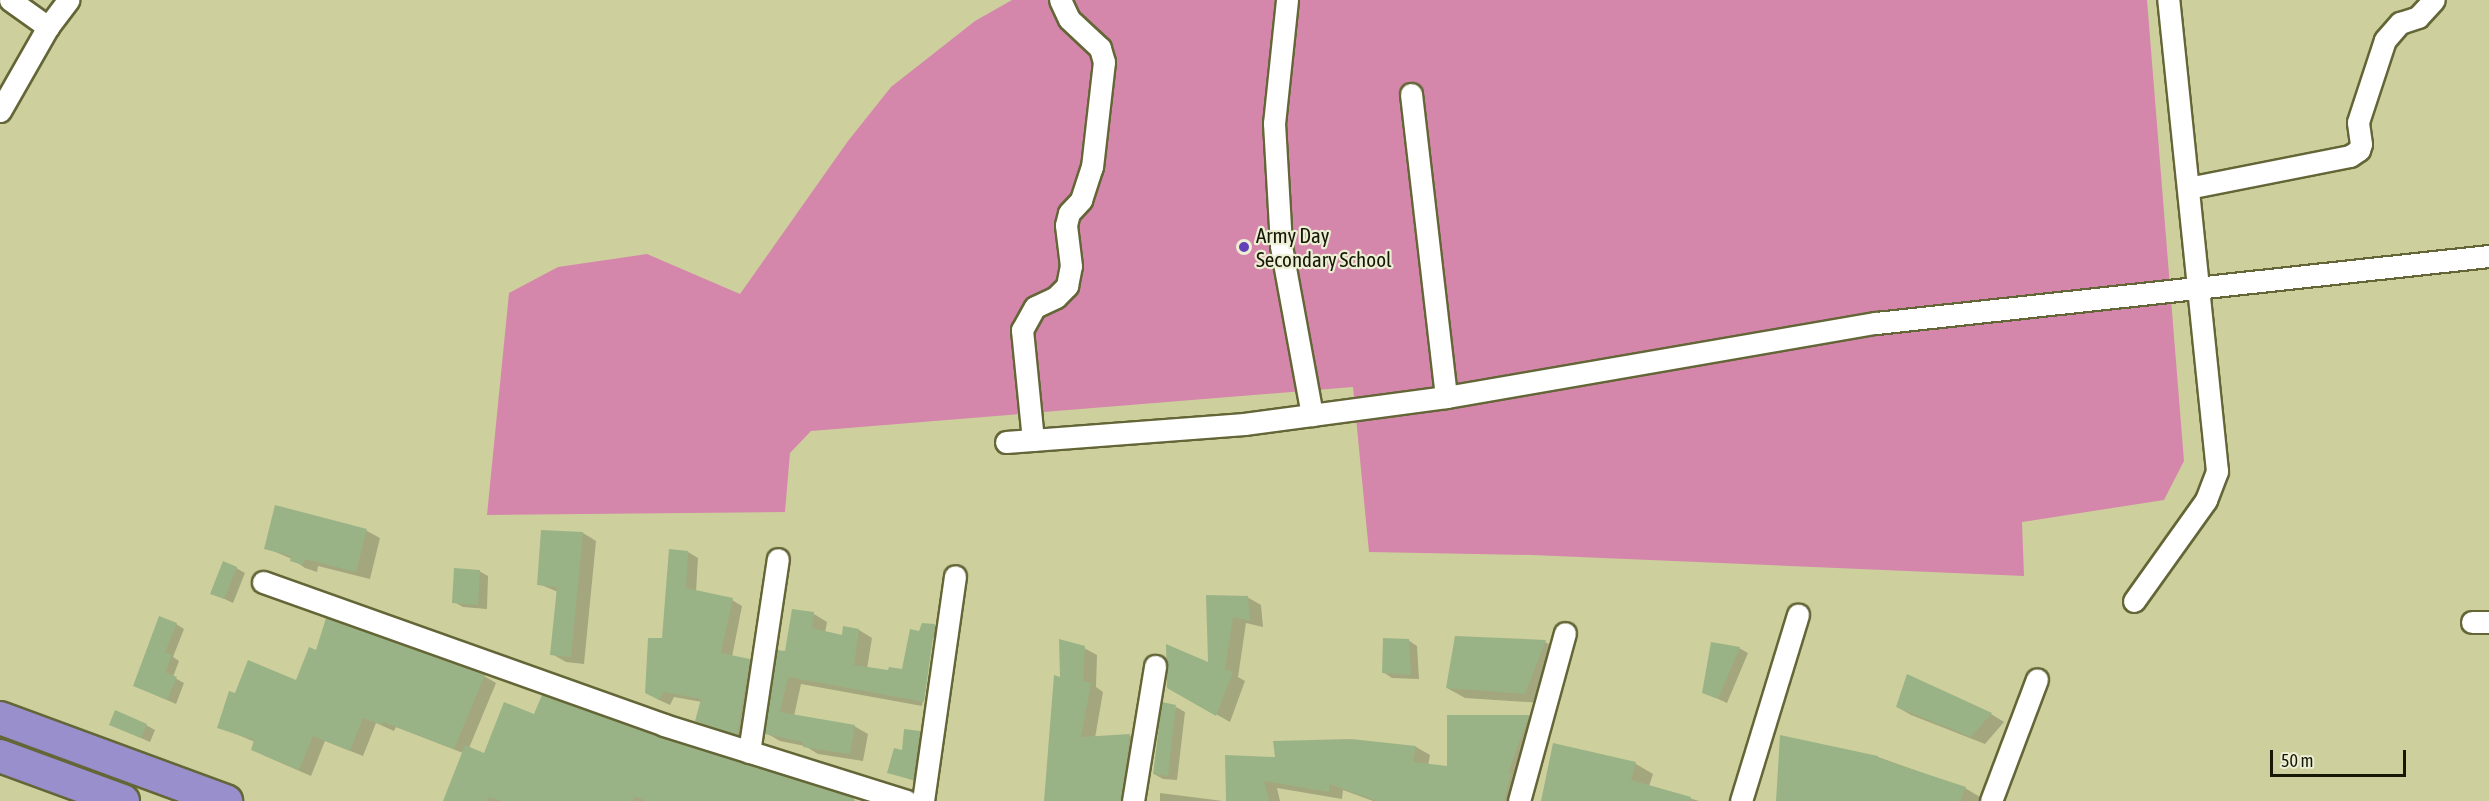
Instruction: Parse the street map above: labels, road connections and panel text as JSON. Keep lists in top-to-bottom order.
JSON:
{
  "places": ["Army Day Secondary School"],
  "scale_bar": "50 m"
}
